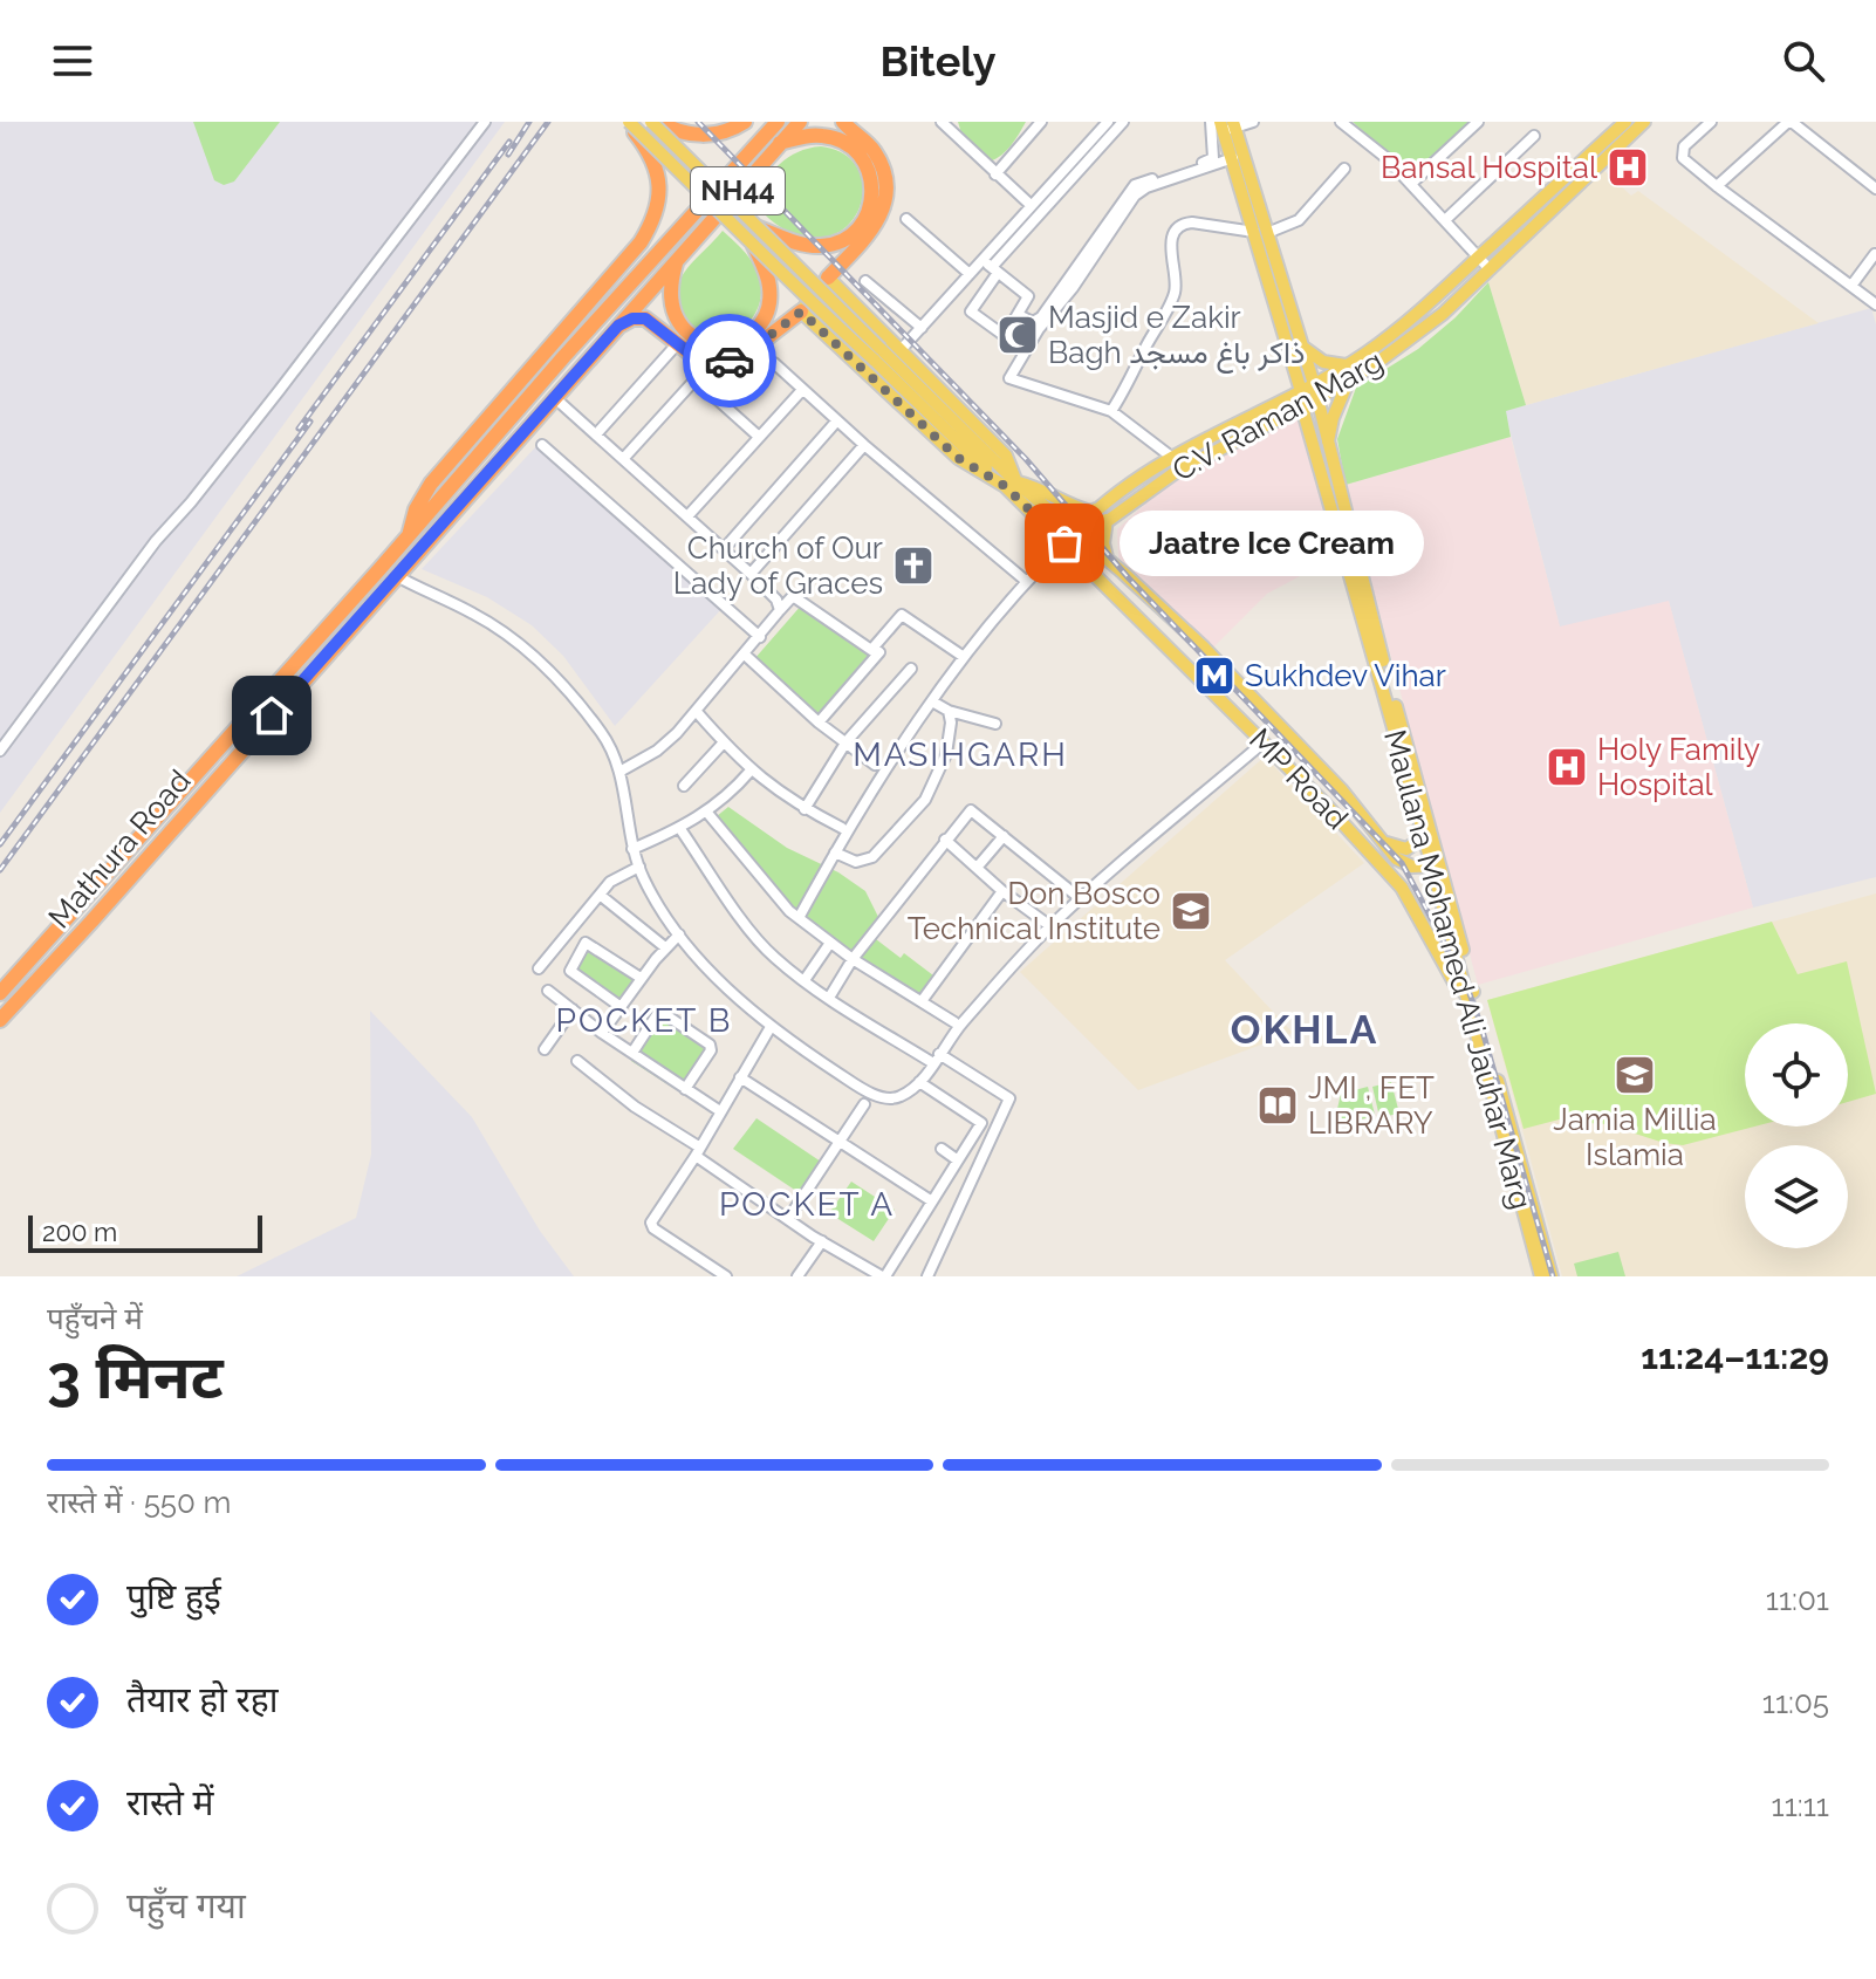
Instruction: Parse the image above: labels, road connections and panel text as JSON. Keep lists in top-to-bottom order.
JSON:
{
  "streets": {
    "highway": ["NH44", "Mathura Road"],
    "main road": ["C.V. Raman Marg", "MP Road", "Maulana Mohamed Ali Jauhar Marg"]
  },
  "crossings": [
    ["C.V. Raman Marg", "MP Road"],
    ["C.V. Raman Marg", "Maulana Mohamed Ali Jauhar Marg"],
    ["MP Road", "Maulana Mohamed Ali Jauhar Marg"]
  ],
  "districts": [
    "MASIHGARH",
    "POCKET B",
    "OKHLA",
    "POCKET A"
  ],
  "places": {
    "hospital": ["Bansal Hospital", "Holy Family Hospital"],
    "mosque": ["Masjid e Zakir Bagh ذاکر باغ مسجد"],
    "other": ["Jaatre Ice Cream"],
    "church": ["Church of Our Lady of Graces"],
    "metro station": ["Sukhdev Vihar"],
    "school or university": ["Don Bosco Technical Institute", "Jamia Millia Islamia"],
    "library": ["JMI , FET LIBRARY"]
  },
  "scale_bar": "200 m",
  "page": {
    "header": "Bitely",
    "bubble": "Jaatre Ice Cream",
    "scale": "200 m",
    "heading": ["3 मिनट", "पहुँचने में", "11:24–11:29"],
    "bar": "रास्ते में · 550 m",
    "list": [
      ["पुष्टि हुई", "11:01"],
      ["तैयार हो रहा", "11:05"],
      ["रास्ते में", "11:11"],
      "पहुँच गया"
    ]
  }
}
